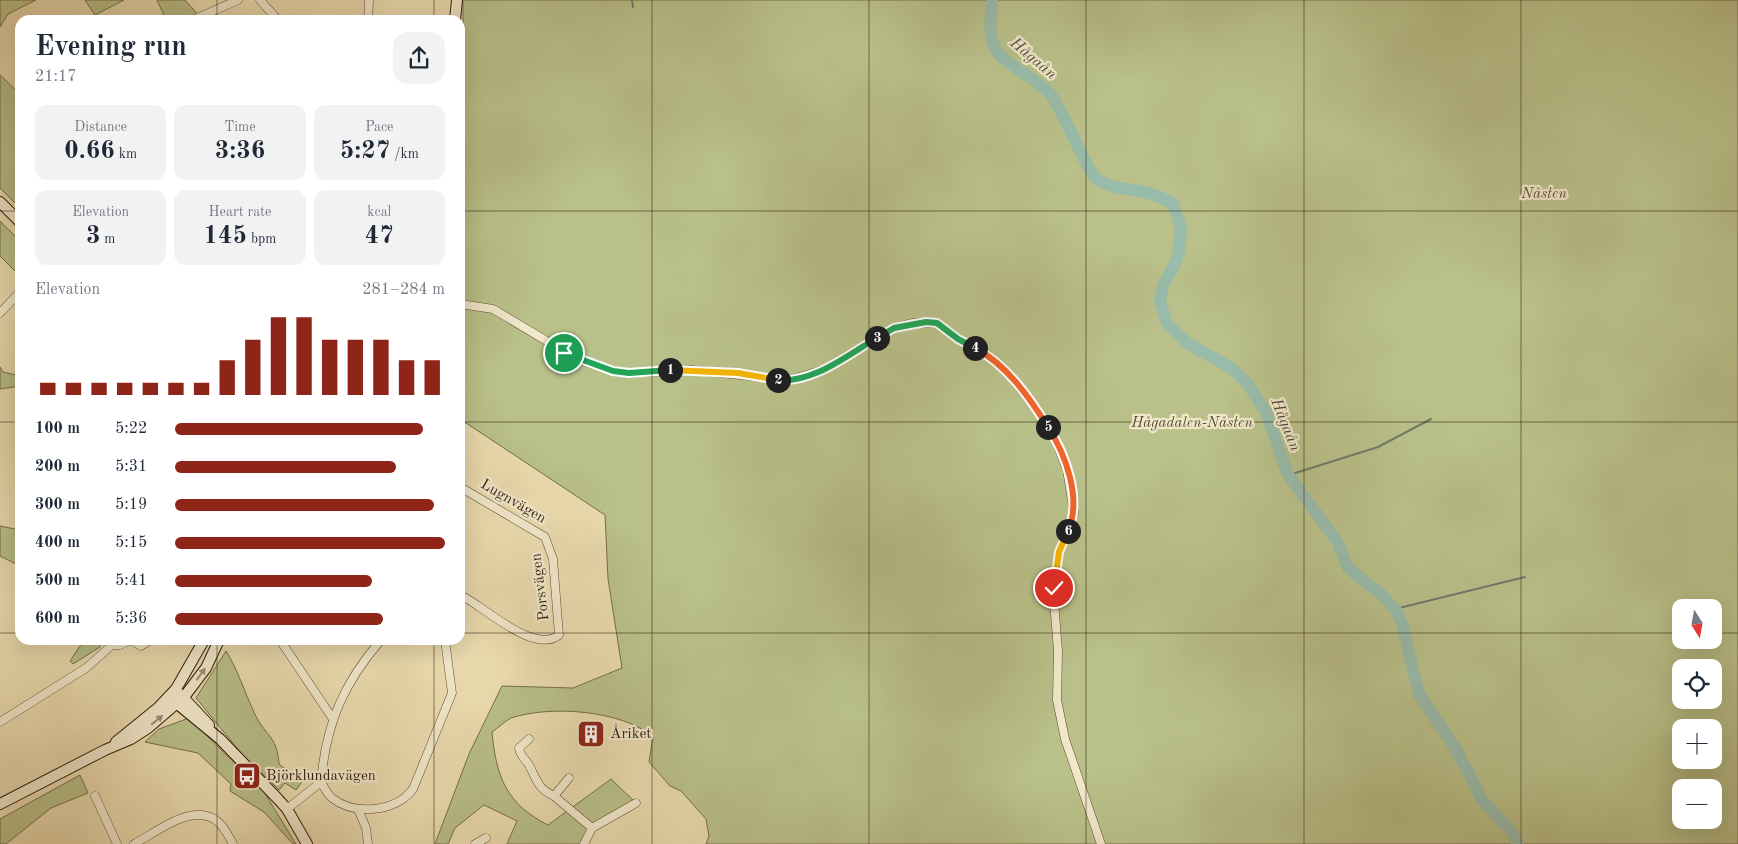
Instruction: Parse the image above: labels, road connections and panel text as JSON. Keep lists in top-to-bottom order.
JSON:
{
  "streets": {
    "street": ["Lugnvägen", "Porsvägen"]
  },
  "crossings": [
    ["Lugnvägen", "Porsvägen"]
  ],
  "water": ["Hågaån"],
  "parks": ["Nåsten", "Hågadalen-Nåsten"],
  "places": {
    "building": ["Åriket"],
    "bus stop": ["Björklundavägen"]
  },
  "north": "bottom",
  "page": {
    "heading": ["Evening run", "21:17"],
    "stats": [
      ["Distance", "0.66 km"],
      ["Time", "3:36"],
      ["Pace", "5:27 /km"],
      ["Elevation", "3 m"],
      ["Heart rate", "145 bpm"],
      ["kcal", "47"]
    ],
    "chart": ["Elevation", "281–284 m"],
    "pins": [
      "3",
      "4",
      "1",
      "2",
      "5",
      "6"
    ],
    "list": [
      {
        "name": "100 m",
        "note": "5:22"
      },
      {
        "name": "200 m",
        "note": "5:31"
      },
      {
        "name": "300 m",
        "note": "5:19"
      },
      {
        "name": "400 m",
        "note": "5:15"
      },
      {
        "name": "500 m",
        "note": "5:41"
      },
      {
        "name": "600 m",
        "note": "5:36"
      }
    ],
    "map_buttons": ["+", "−"]
  }
}
